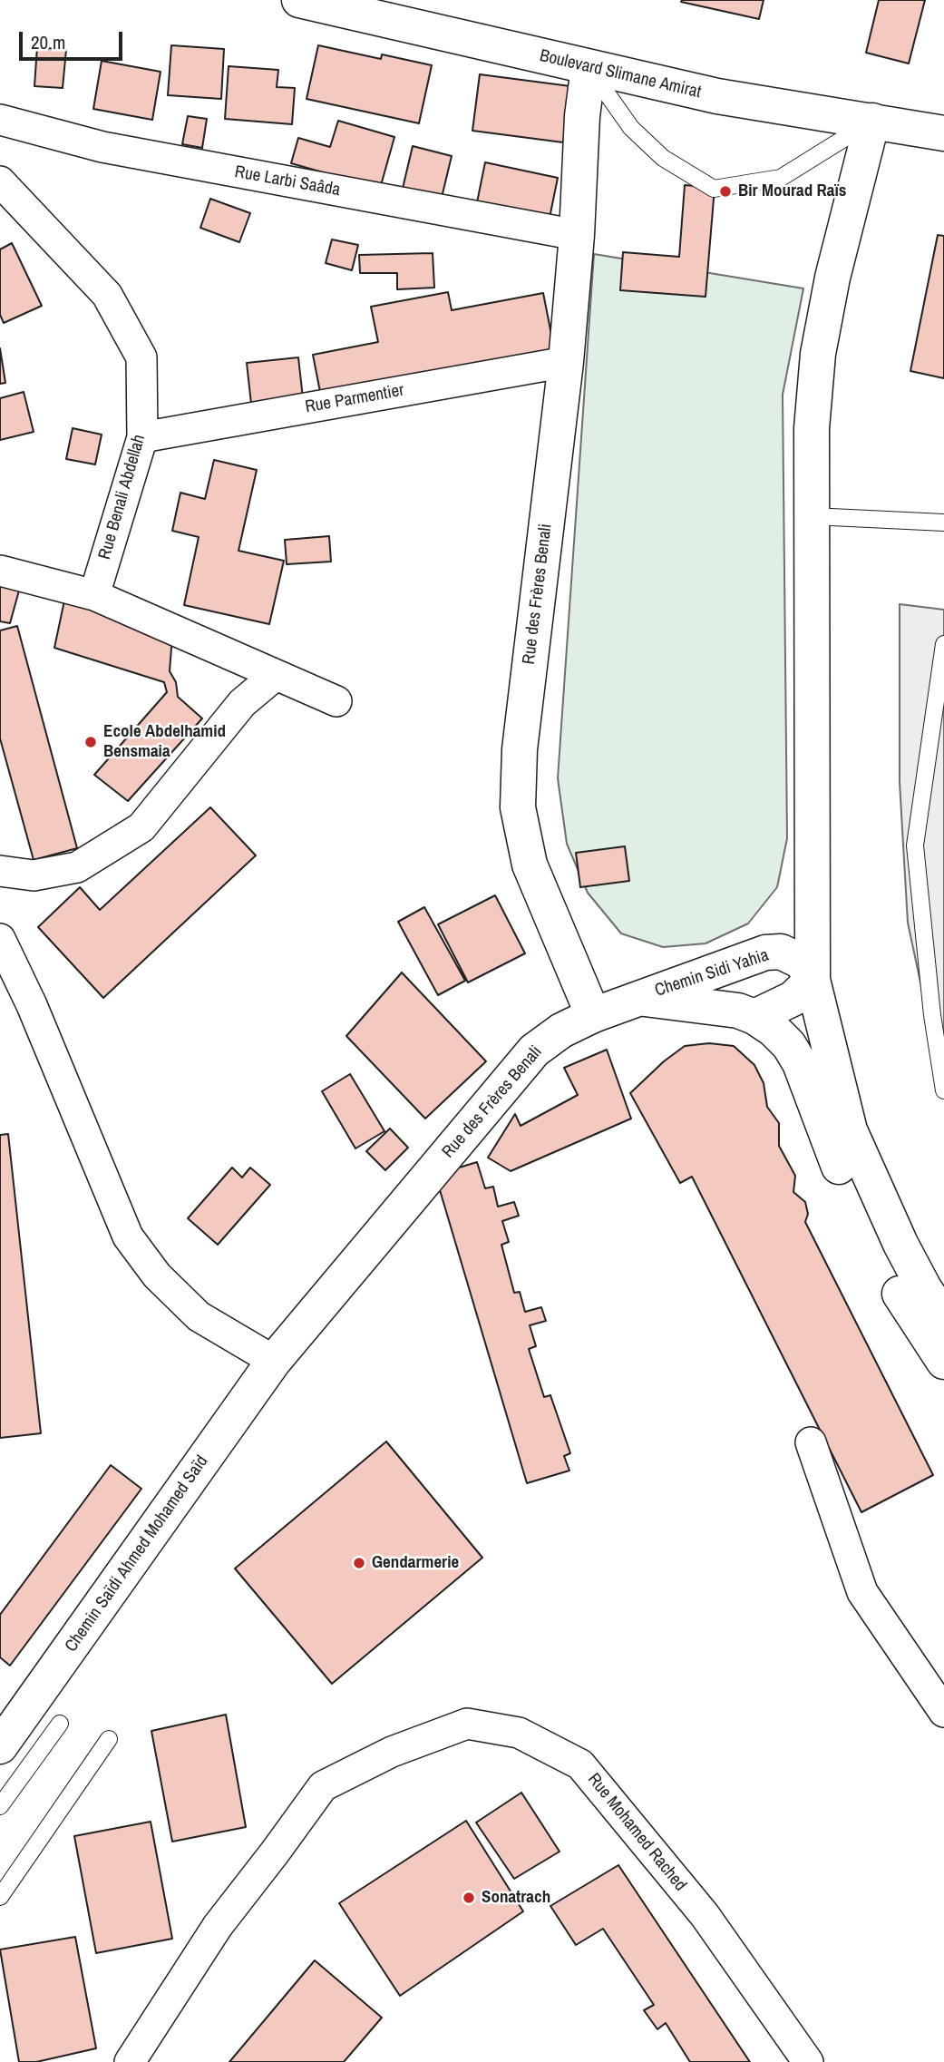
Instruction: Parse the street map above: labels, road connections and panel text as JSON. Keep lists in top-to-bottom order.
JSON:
{
  "streets": {
    "main road": [
      "Boulevard Slimane Amirat",
      "Rue des Frères Benali",
      "Chemin Sidi Yahia",
      "Chemin Saïdi Ahmed Mohamed Saïd"
    ],
    "street": [
      "Rue Larbi Saâda",
      "Rue Parmentier",
      "Rue Benali Abdellah",
      "Rue Mohamed Rached"
    ]
  },
  "crossings": [
    ["Boulevard Slimane Amirat", "Rue des Frères Benali"],
    ["Rue Larbi Saâda", "Rue des Frères Benali"],
    ["Rue Parmentier", "Rue Benali Abdellah"],
    ["Rue Parmentier", "Rue des Frères Benali"],
    ["Rue des Frères Benali", "Chemin Saïdi Ahmed Mohamed Saïd"]
  ],
  "places": [
    "Bir Mourad Raïs",
    "Ecole Abdelhamid Bensmaia",
    "Gendarmerie",
    "Sonatrach"
  ],
  "scale_bar": "20 m"
}
